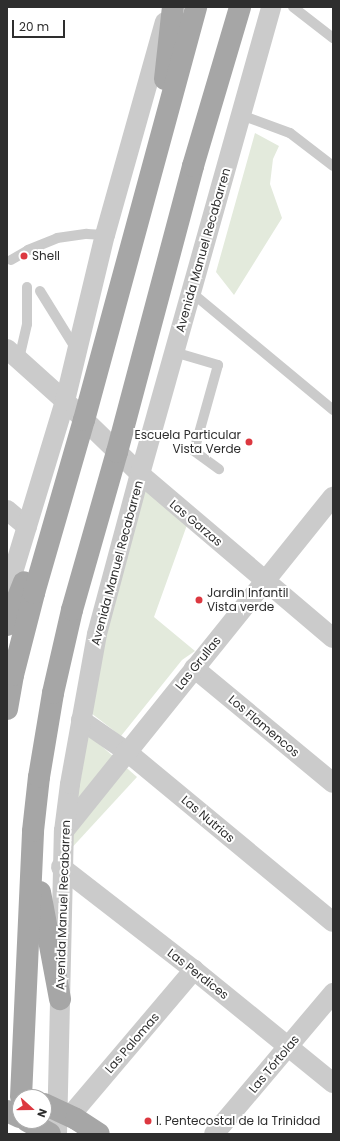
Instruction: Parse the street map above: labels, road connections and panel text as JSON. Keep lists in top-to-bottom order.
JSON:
{
  "streets": {
    "street": [
      "Avenida Manuel Recabarren",
      "Las Garzas",
      "Las Grullas",
      "Los Flamencos",
      "Las Nutrias",
      "Las Perdices",
      "Las Palomas",
      "Las Tórtolas"
    ]
  },
  "crossings": [
    ["Avenida Manuel Recabarren", "Las Garzas"],
    ["Avenida Manuel Recabarren", "Las Grullas"],
    ["Avenida Manuel Recabarren", "Las Nutrias"],
    ["Avenida Manuel Recabarren", "Las Perdices"],
    ["Avenida Manuel Recabarren", "Las Palomas"],
    ["Las Garzas", "Las Grullas"],
    ["Las Grullas", "Los Flamencos"],
    ["Las Grullas", "Las Nutrias"],
    ["Las Perdices", "Las Palomas"],
    ["Las Perdices", "Las Tórtolas"]
  ],
  "places": [
    "Shell",
    "Escuela Particular Vista Verde",
    "Jardin Infantil Vista verde",
    "I. Pentecostal de la Trinidad"
  ],
  "scale_bar": "20 m",
  "north": "right"
}
